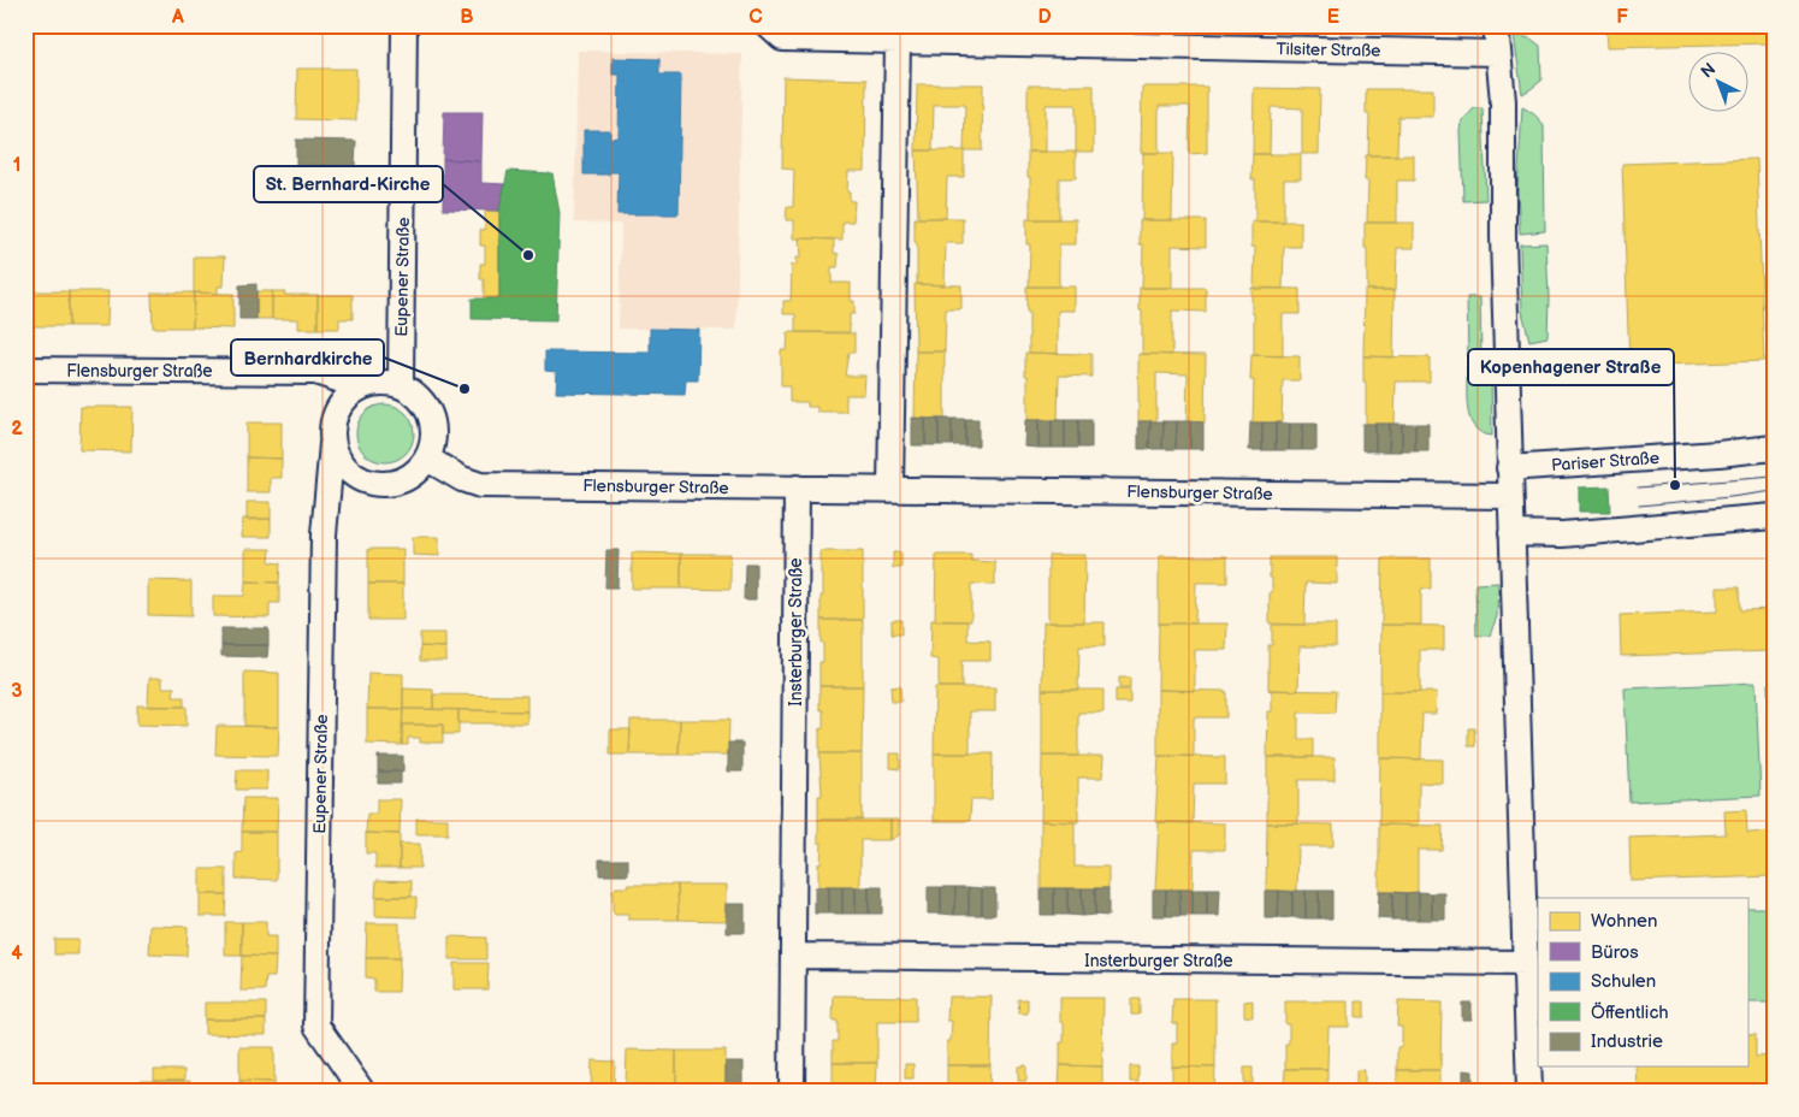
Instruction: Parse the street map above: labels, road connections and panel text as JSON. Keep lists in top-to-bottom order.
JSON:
{
  "streets": {
    "street": [
      "Tilsiter Straße",
      "Eupener Straße",
      "Flensburger Straße",
      "Pariser Straße",
      "Insterburger Straße"
    ]
  },
  "crossings": [
    ["Eupener Straße", "Flensburger Straße"],
    ["Flensburger Straße", "Insterburger Straße"]
  ],
  "places": ["St. Bernhard-Kirche", "Bernhardkirche", "Kopenhagener Straße"],
  "legend": [
    "Wohnen",
    "Büros",
    "Schulen",
    "Öffentlich",
    "Industrie"
  ],
  "north": "top left",
  "grid": {
    "columns": [
      "A",
      "B",
      "C",
      "D",
      "E",
      "F"
    ],
    "rows": [
      "1",
      "2",
      "3",
      "4"
    ]
  }
}
